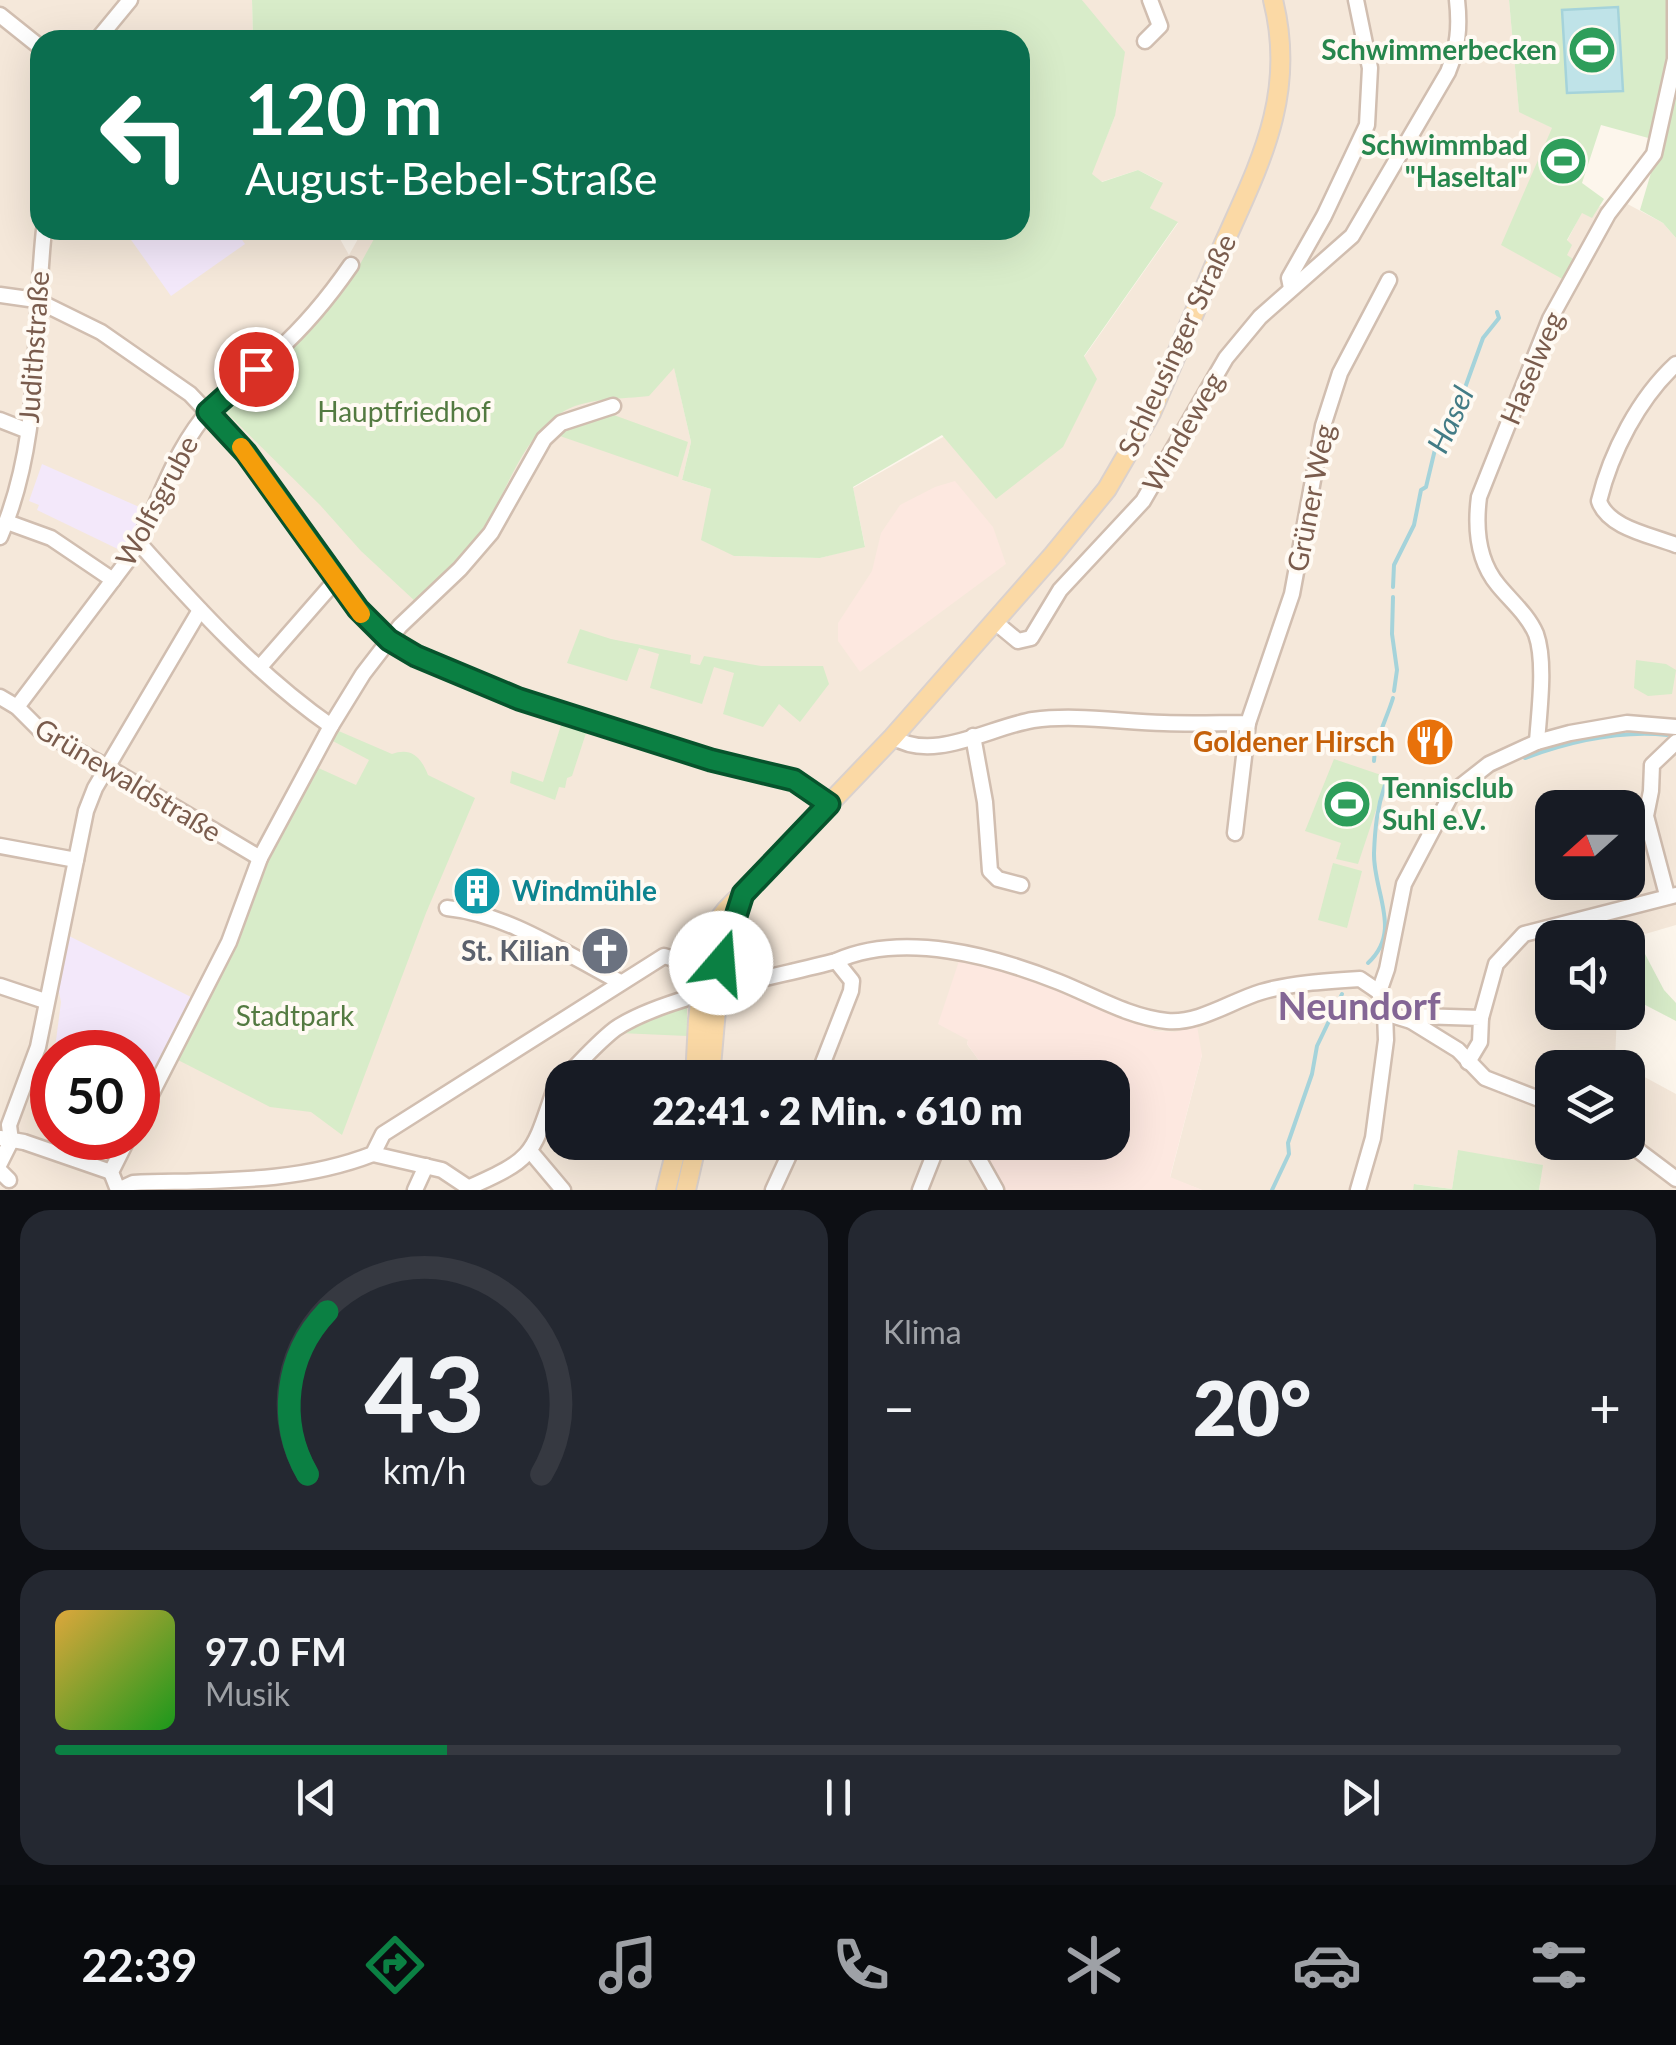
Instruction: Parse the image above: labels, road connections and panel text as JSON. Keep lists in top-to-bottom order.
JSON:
{
  "streets": {
    "main road": ["Schleusinger Straße"],
    "street": [
      "Judithstraße",
      "Haselweg",
      "Windeweg",
      "Grüner Weg",
      "Wolfsgrube",
      "Grünewaldstraße"
    ]
  },
  "crossings": [
    ["Schleusinger Straße", "Windeweg"],
    ["Wolfsgrube", "Grünewaldstraße"]
  ],
  "districts": ["Neundorf"],
  "water": ["Hasel"],
  "parks": ["Hauptfriedhof", "Stadtpark"],
  "places": {
    "sports": ["Schwimmerbecken", "Schwimmbad \"Haseltal\"", "Tennisclub Suhl e.V."],
    "restaurant": ["Goldener Hirsch"],
    "building": ["Windmühle"],
    "church": ["St. Kilian"]
  },
  "north": "left",
  "page": {
    "turn": ["120 m", "August-Bebel-Straße"],
    "limit": "50",
    "trip": "22:41 · 2 Min. · 610 m",
    "tile": "Klima",
    "heat": ["−", "20°", "+"],
    "song": ["97.0 FM", "Musik"],
    "tabs": "22:39",
    "gauge": ["43", "km/h"]
  }
}
